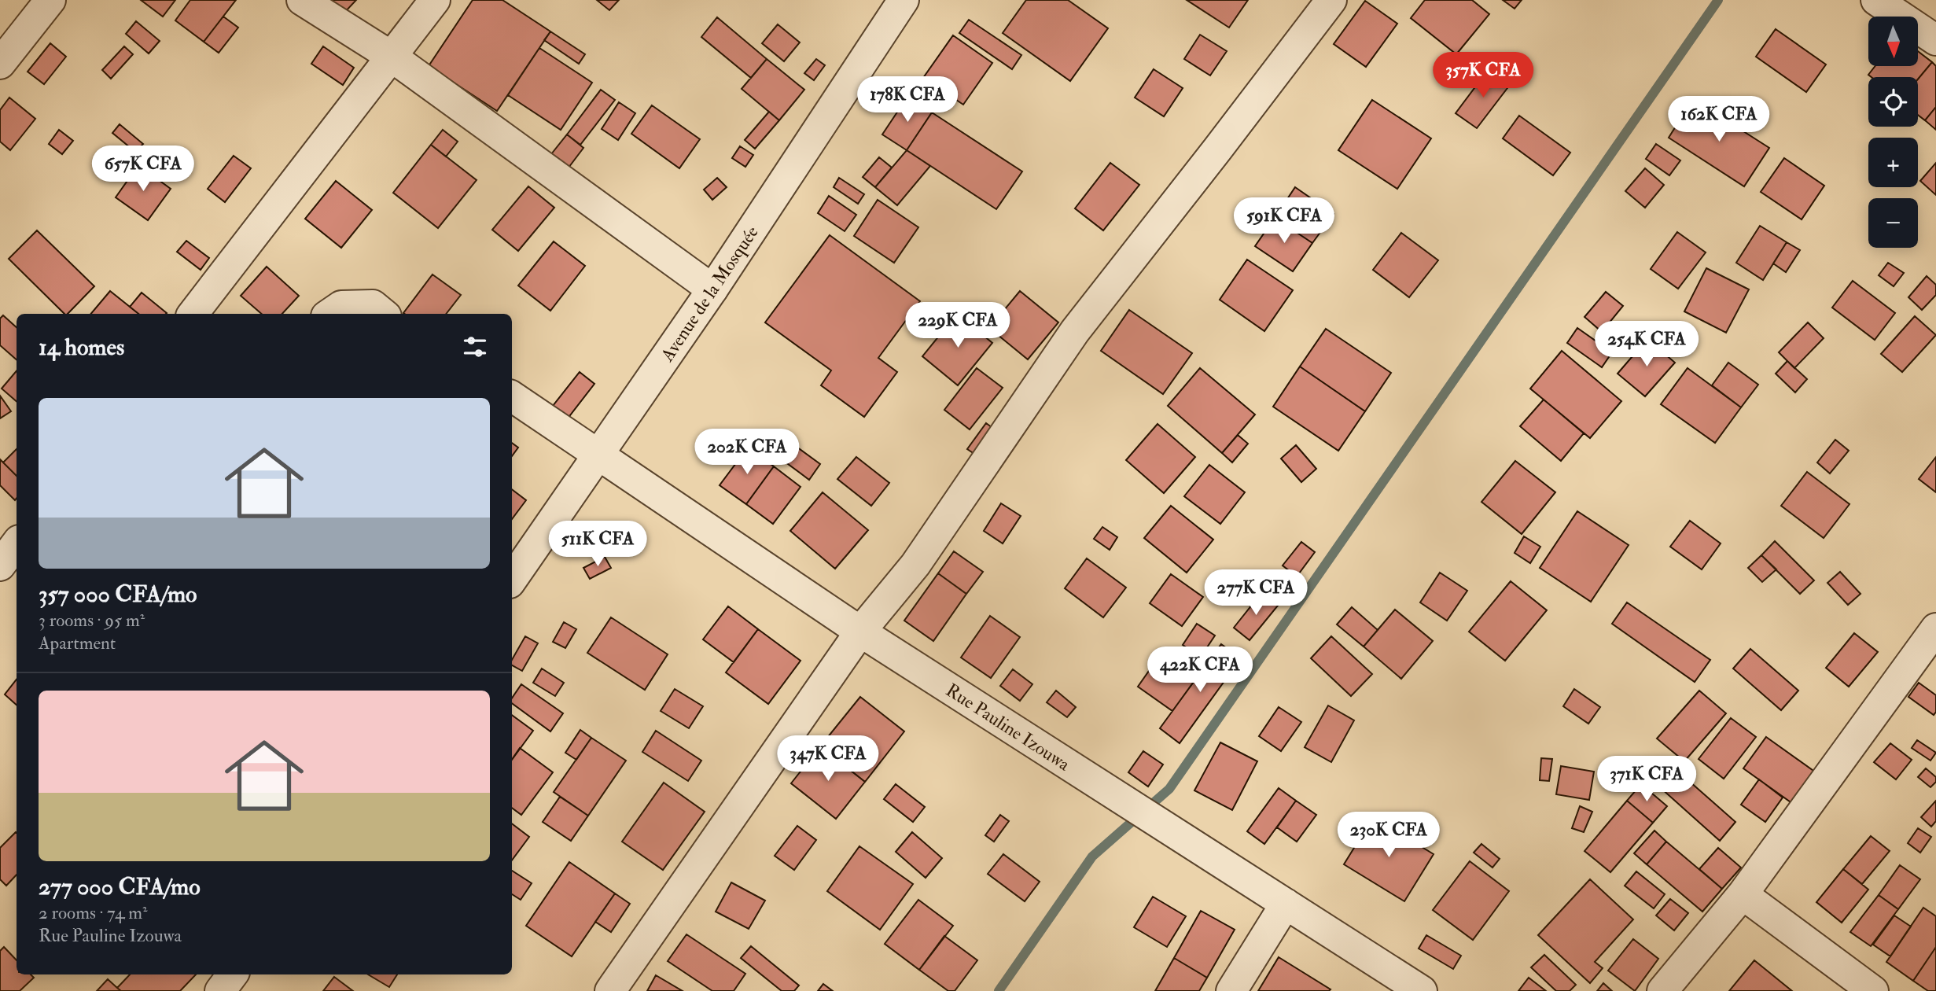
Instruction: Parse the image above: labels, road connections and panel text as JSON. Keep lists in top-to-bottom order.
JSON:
{
  "streets": {
    "street": ["Avenue de la Mosquée", "Rue Pauline Izouwa"]
  },
  "crossings": [
    ["Avenue de la Mosquée", "Rue Pauline Izouwa"]
  ],
  "north": "bottom",
  "page": {
    "map_buttons": ["+", "−"],
    "price": [
      "357K CFA",
      "178K CFA",
      "162K CFA",
      "657K CFA",
      "591K CFA",
      "229K CFA",
      "254K CFA",
      "202K CFA",
      "511K CFA",
      "277K CFA",
      "422K CFA",
      "347K CFA",
      "371K CFA",
      "230K CFA"
    ],
    "heading": "14 homes",
    "list": [
      {
        "name": "357 000 CFA/mo",
        "note": "3 rooms · 95 m² · Apartment"
      },
      {
        "name": "277 000 CFA/mo",
        "note": "2 rooms · 74 m² · Rue Pauline Izouwa"
      }
    ]
  }
}
